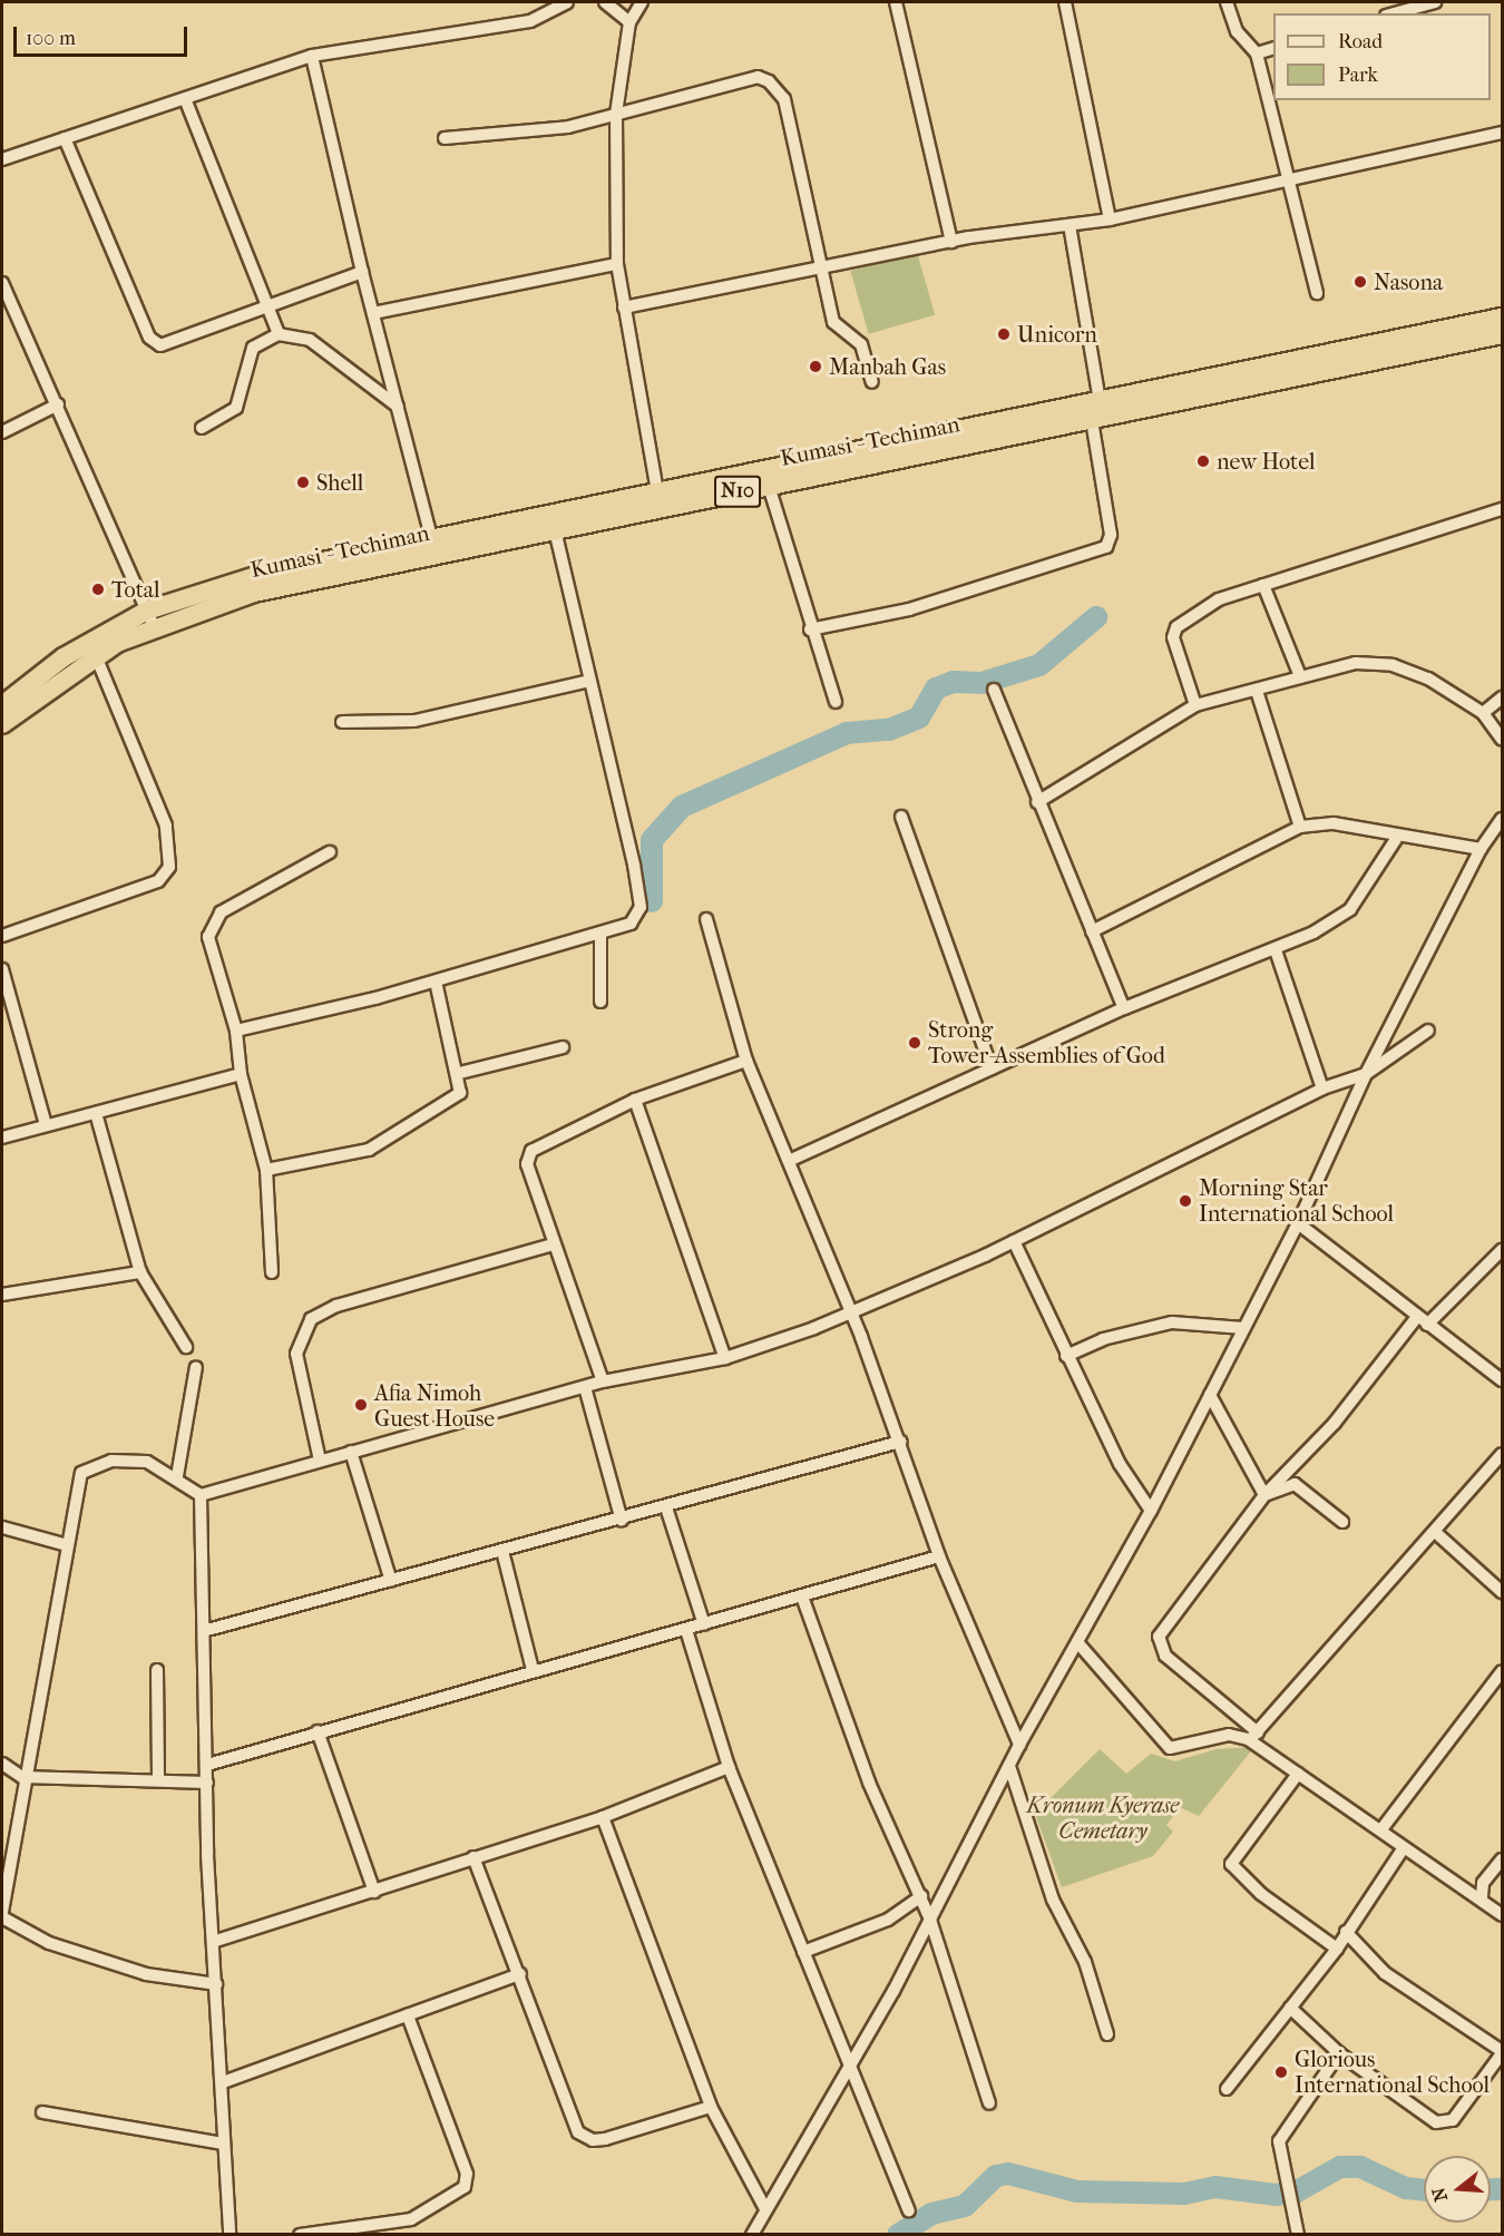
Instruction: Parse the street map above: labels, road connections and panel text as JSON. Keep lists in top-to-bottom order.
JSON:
{
  "streets": {
    "highway": ["Kumasi - Techiman", "N10"]
  },
  "crossings": [
    ["Kumasi - Techiman", "N10"]
  ],
  "parks": ["Kronum Kyerase Cemetary"],
  "places": [
    "Nasona",
    "Unicorn",
    "Manbah Gas",
    "new Hotel",
    "Shell",
    "Total",
    "Strong Tower-Assemblies of God",
    "Morning Star International School",
    "Afia Nimoh Guest House",
    "Glorious International School"
  ],
  "legend": ["Road", "Park"],
  "scale_bar": "100 m",
  "north": "left"
}
